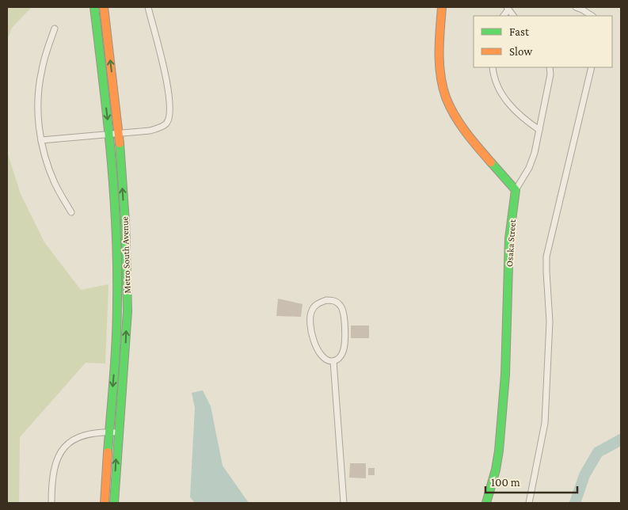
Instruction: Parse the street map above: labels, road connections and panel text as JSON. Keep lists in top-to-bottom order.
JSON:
{
  "streets": {
    "street": ["Osaka Street", "Metro South Avenue"]
  },
  "legend": ["Fast", "Slow"],
  "scale_bar": "100 m"
}
